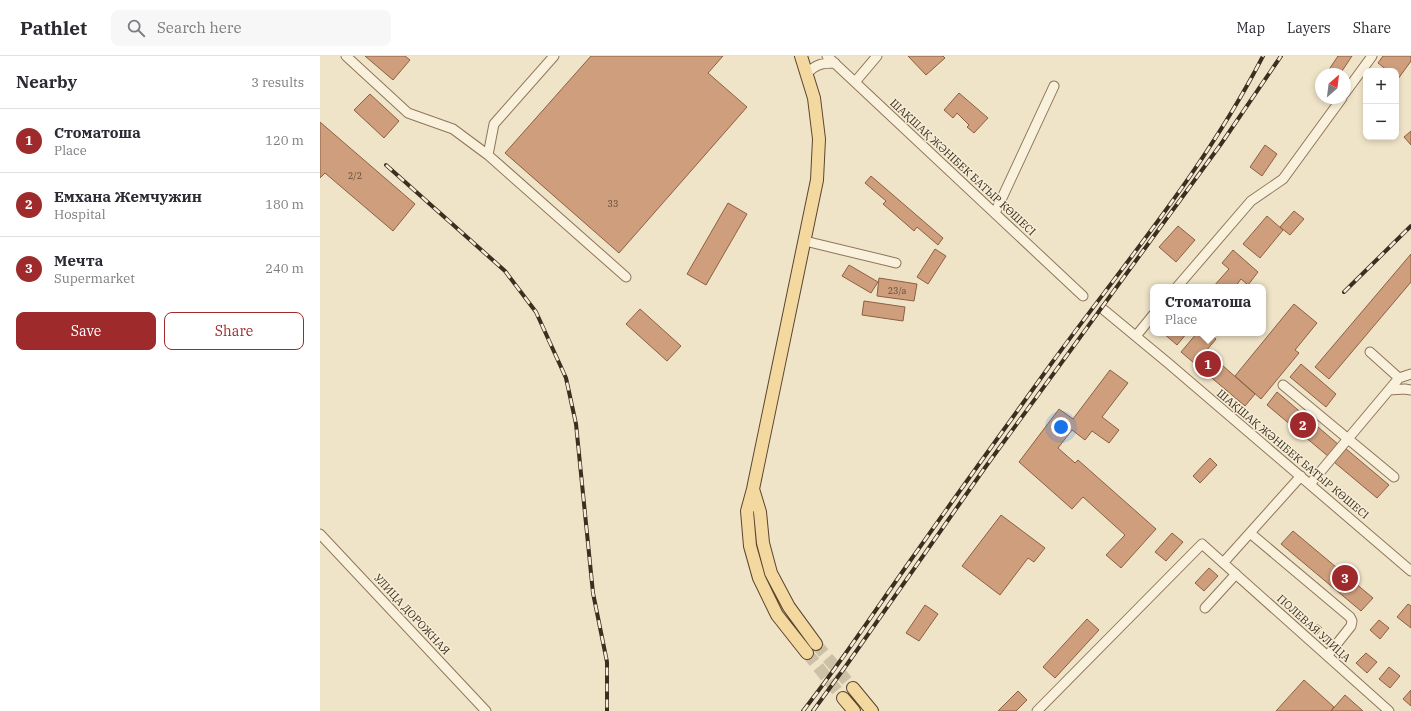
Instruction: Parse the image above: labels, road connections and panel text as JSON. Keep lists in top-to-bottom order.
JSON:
{
  "streets": {
    "street": ["ШАҚШАҚ ЖӘНІБЕК БАТЫР КӨШЕСІ", "УЛИЦА ДОРОЖНАЯ", "ПОЛЕВАЯ УЛИЦА"]
  },
  "house_numbers": ["2/2", "33", "23/а"],
  "north": "top right",
  "page": {
    "header": "Pathlet",
    "search": "Search here",
    "nav": ["Map", "Layers", "Share"],
    "heading": ["Nearby", "3 results"],
    "map_buttons": ["+", "−"],
    "list": [
      {
        "mark": "1",
        "name": "Стоматоша",
        "note": "Place",
        "value": "120 m"
      },
      {
        "mark": "2",
        "name": "Емхана Жемчужин",
        "note": "Hospital",
        "value": "180 m"
      },
      {
        "mark": "3",
        "name": "Мечта",
        "note": "Supermarket",
        "value": "240 m"
      }
    ],
    "popup": ["Стоматоша", "Place"],
    "buttons": ["Save", "Share"],
    "pins": ["1", "2", "3"]
  }
}
